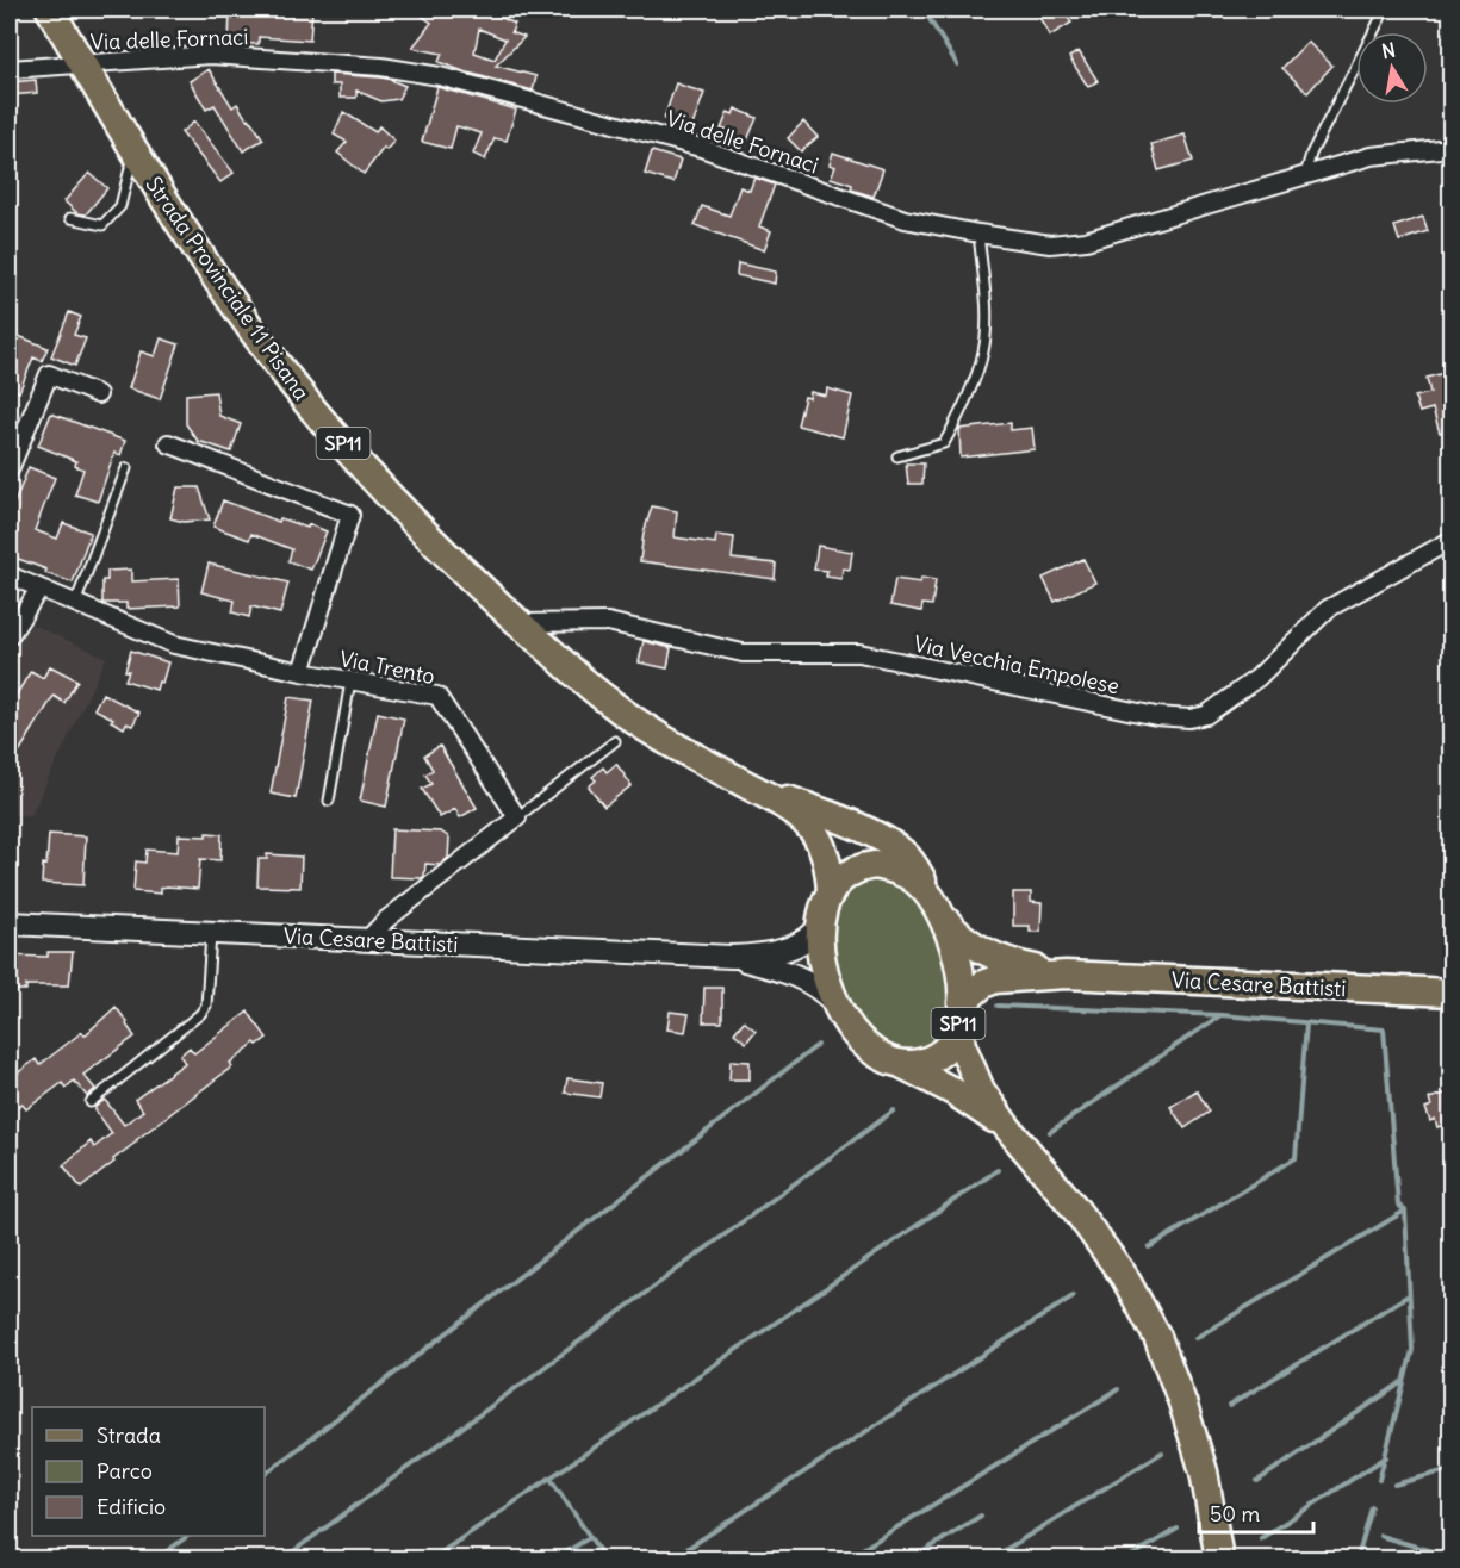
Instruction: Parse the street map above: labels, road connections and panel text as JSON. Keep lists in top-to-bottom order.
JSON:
{
  "streets": {
    "main road": ["Strada Provinciale 11 Pisana", "SP11", "Via Cesare Battisti"],
    "street": ["Via delle Fornaci", "Via Vecchia Empolese", "Via Trento"]
  },
  "crossings": [
    ["Via delle Fornaci", "Strada Provinciale 11 Pisana"],
    ["Strada Provinciale 11 Pisana", "Via Vecchia Empolese"],
    ["Strada Provinciale 11 Pisana", "Via Cesare Battisti"]
  ],
  "legend": ["Strada", "Parco", "Edificio"],
  "scale_bar": "50 m",
  "north": "top"
}
